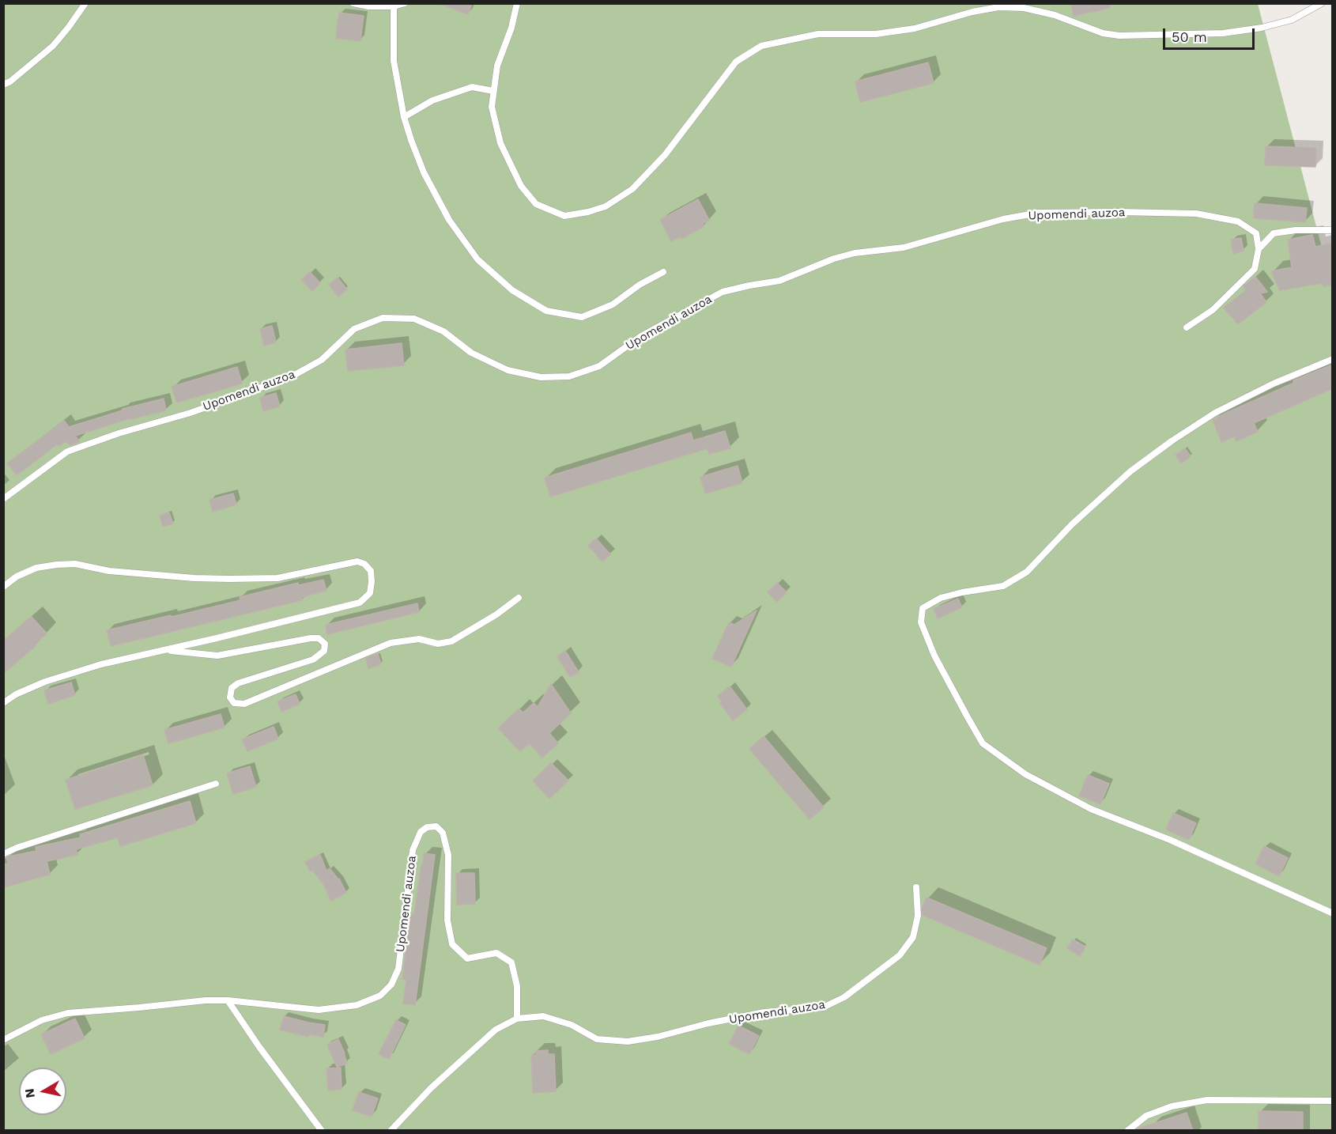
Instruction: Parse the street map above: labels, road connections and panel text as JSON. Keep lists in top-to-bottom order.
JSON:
{
  "streets": {
    "lane": ["Upomendi auzoa"]
  },
  "scale_bar": "50 m",
  "north": "left"
}
